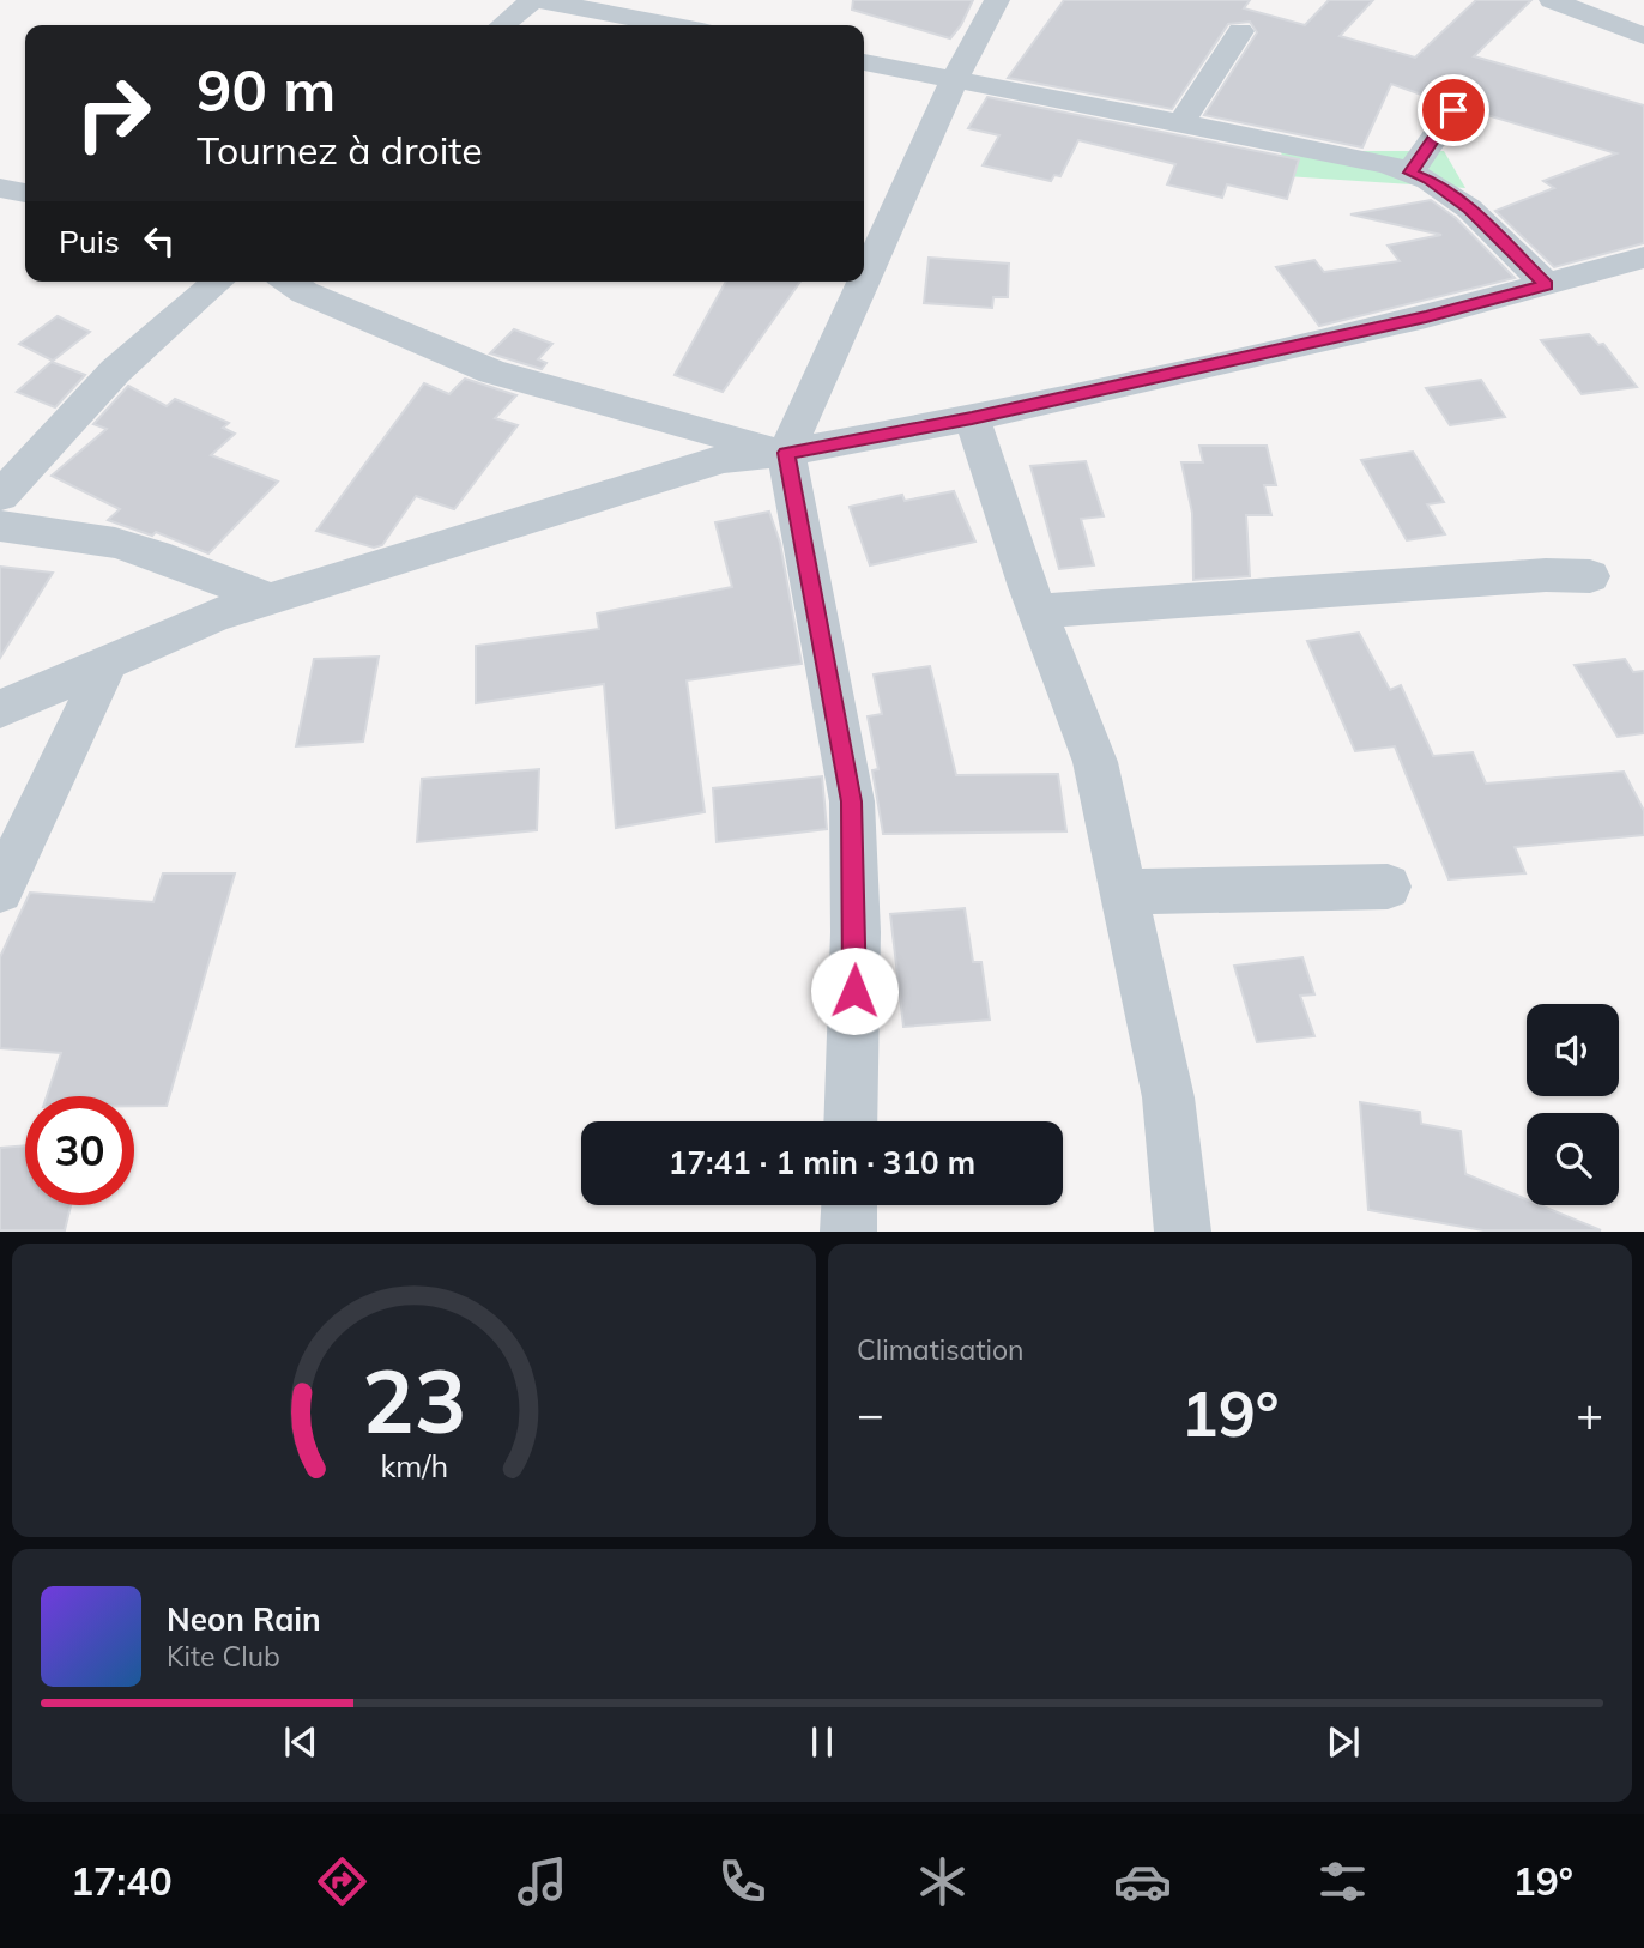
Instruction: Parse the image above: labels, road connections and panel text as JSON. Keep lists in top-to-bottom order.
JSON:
{
  "page": {
    "turn": ["90 m", "Tournez à droite"],
    "then": "Puis",
    "limit": "30",
    "trip": "17:41 · 1 min · 310 m",
    "tile": "Climatisation",
    "heat": ["−", "19°", "+"],
    "song": ["Neon Rain", "Kite Club"],
    "tabs": ["17:40", "19°"],
    "gauge": ["23", "km/h"]
  }
}
